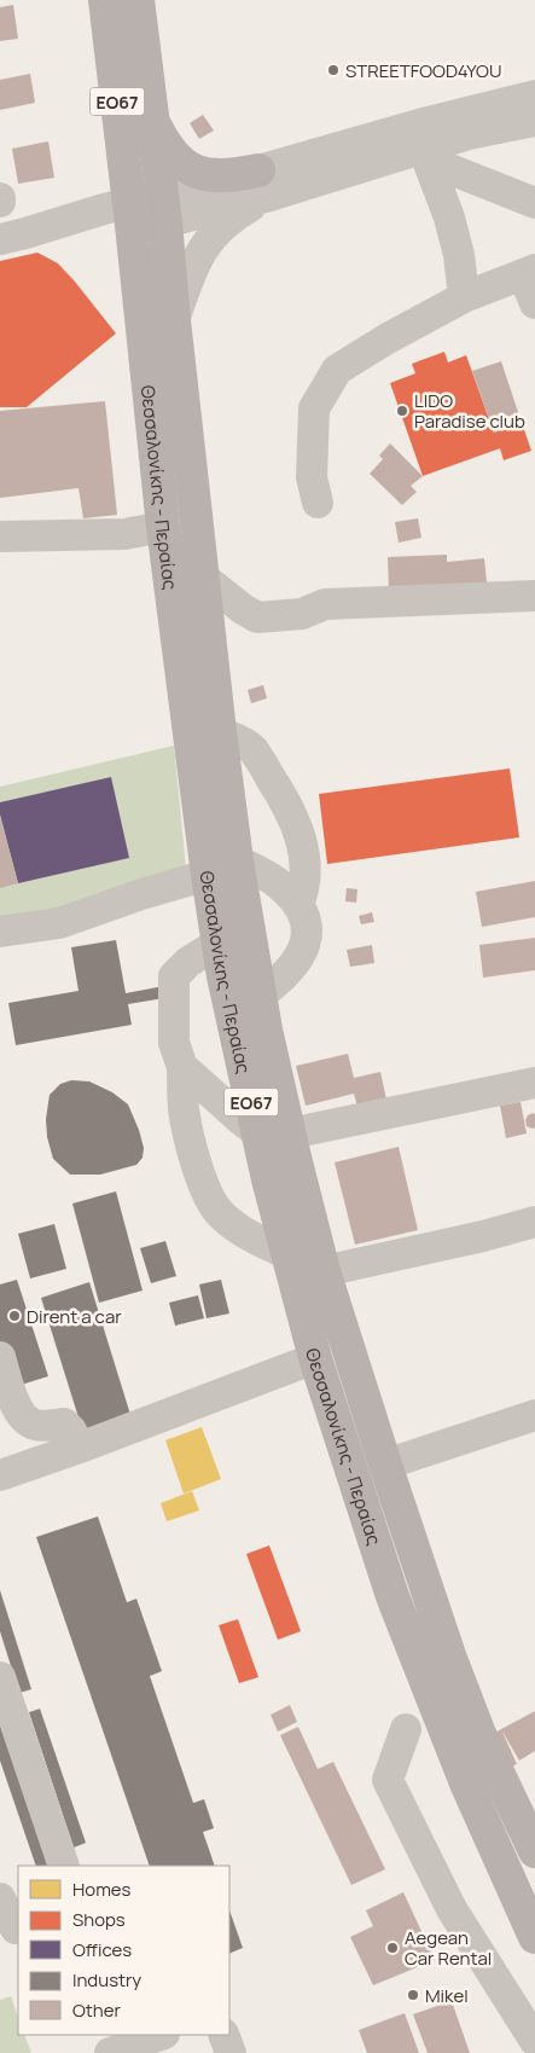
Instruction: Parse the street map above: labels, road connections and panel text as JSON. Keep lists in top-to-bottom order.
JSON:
{
  "streets": {
    "main road": ["ΕΟ67", "Θεσσαλονίκης - Περαίας"]
  },
  "places": [
    "STREETFOOD4YOU",
    "LIDO Paradise club",
    "Dirent a car",
    "Aegean Car Rental",
    "Mikel"
  ],
  "legend": [
    "Homes",
    "Shops",
    "Offices",
    "Industry",
    "Other"
  ]
}
